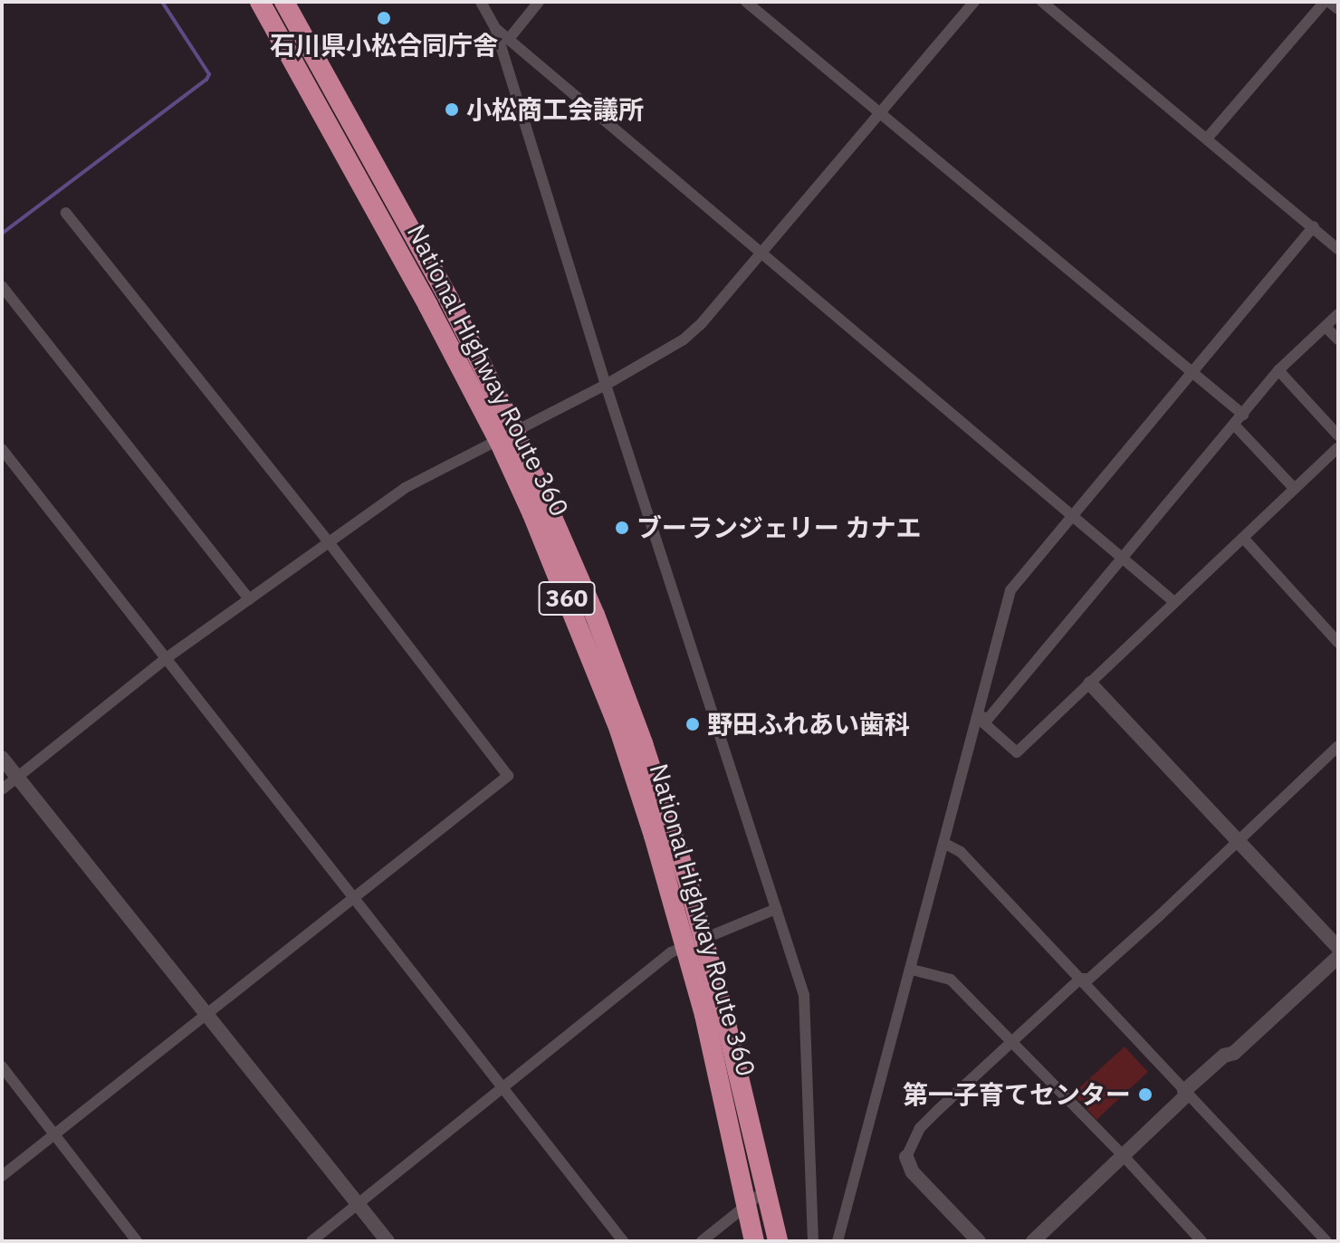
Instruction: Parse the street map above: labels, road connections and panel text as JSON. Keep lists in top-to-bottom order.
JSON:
{
  "streets": {
    "highway": ["National Highway Route 360", "360"]
  },
  "places": [
    "石川県小松合同庁舎",
    "小松商工会議所",
    "ブーランジェリー カナエ",
    "野田ふれあい歯科",
    "第一子育てセンター"
  ]
}
